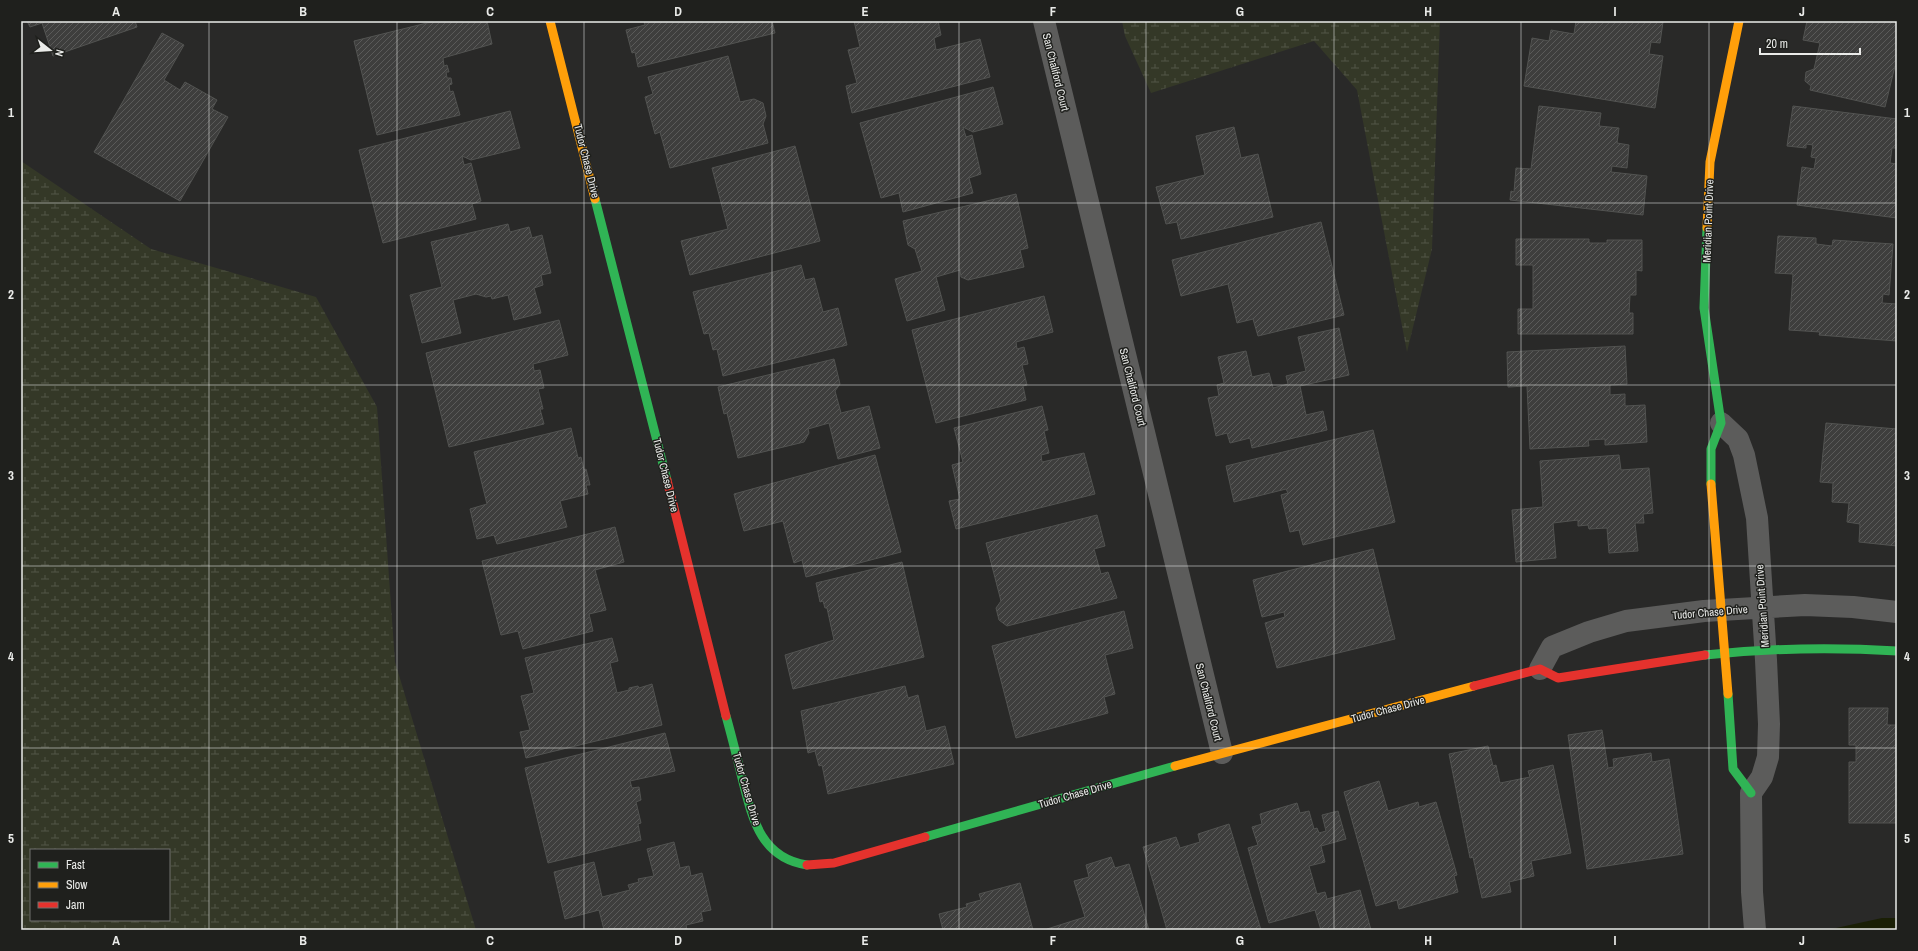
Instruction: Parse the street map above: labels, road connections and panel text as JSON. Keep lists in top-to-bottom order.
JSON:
{
  "streets": {
    "street": ["San Chaliford Court", "Tudor Chase Drive", "Meridian Point Drive"]
  },
  "crossings": [
    ["San Chaliford Court", "Tudor Chase Drive"],
    ["Tudor Chase Drive", "Meridian Point Drive"]
  ],
  "legend": ["Fast", "Slow", "Jam"],
  "scale_bar": "20 m",
  "north": "right",
  "grid": {
    "columns": [
      "A",
      "B",
      "C",
      "D",
      "E",
      "F",
      "G",
      "H",
      "I",
      "J"
    ],
    "rows": [
      "1",
      "2",
      "3",
      "4",
      "5"
    ]
  }
}
